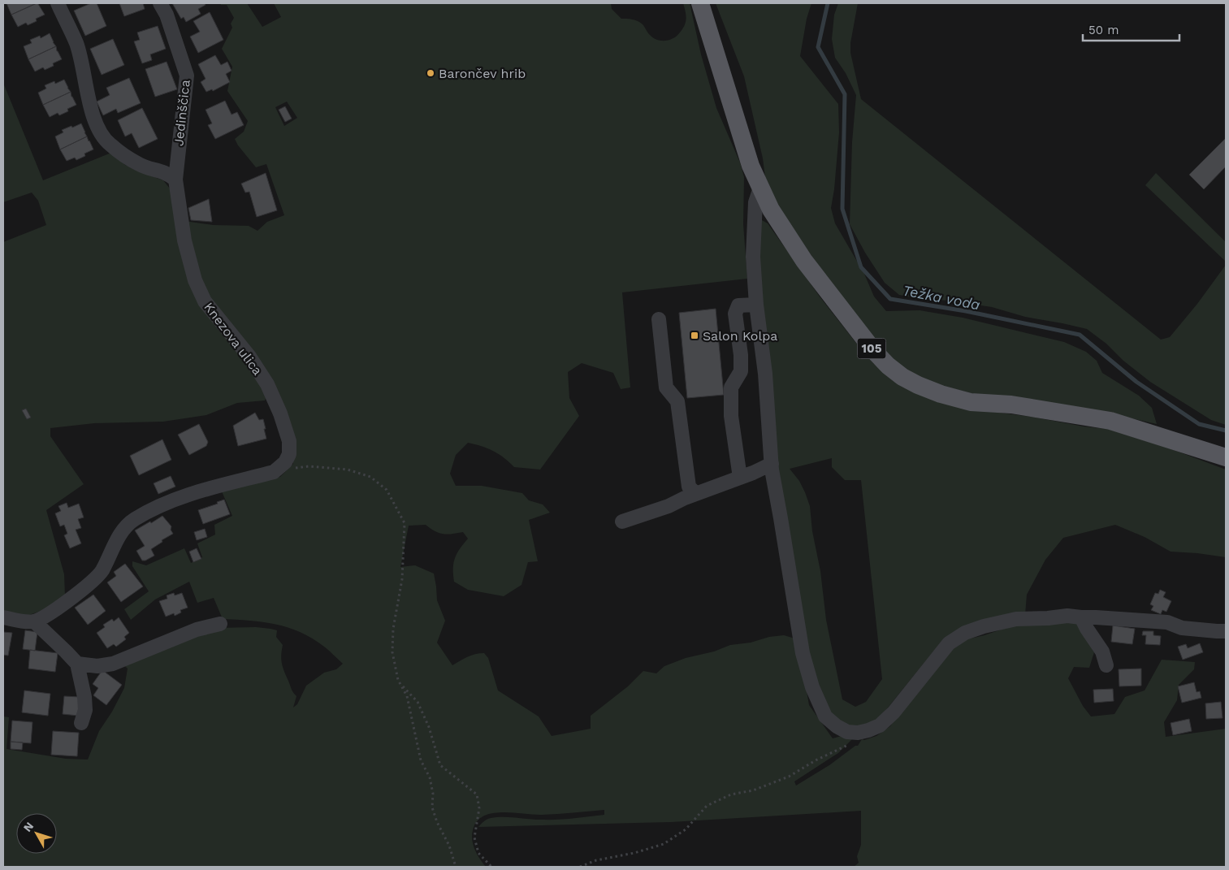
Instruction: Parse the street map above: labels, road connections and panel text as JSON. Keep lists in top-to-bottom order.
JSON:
{
  "streets": {
    "main road": ["105"],
    "street": ["Jedinščica", "Knezova ulica"]
  },
  "crossings": [
    ["Jedinščica", "Knezova ulica"]
  ],
  "water": ["Težka voda"],
  "places": {
    "other": ["Barončev hrib"],
    "transit": ["Salon Kolpa"]
  },
  "scale_bar": "50 m",
  "north": "top left"
}
